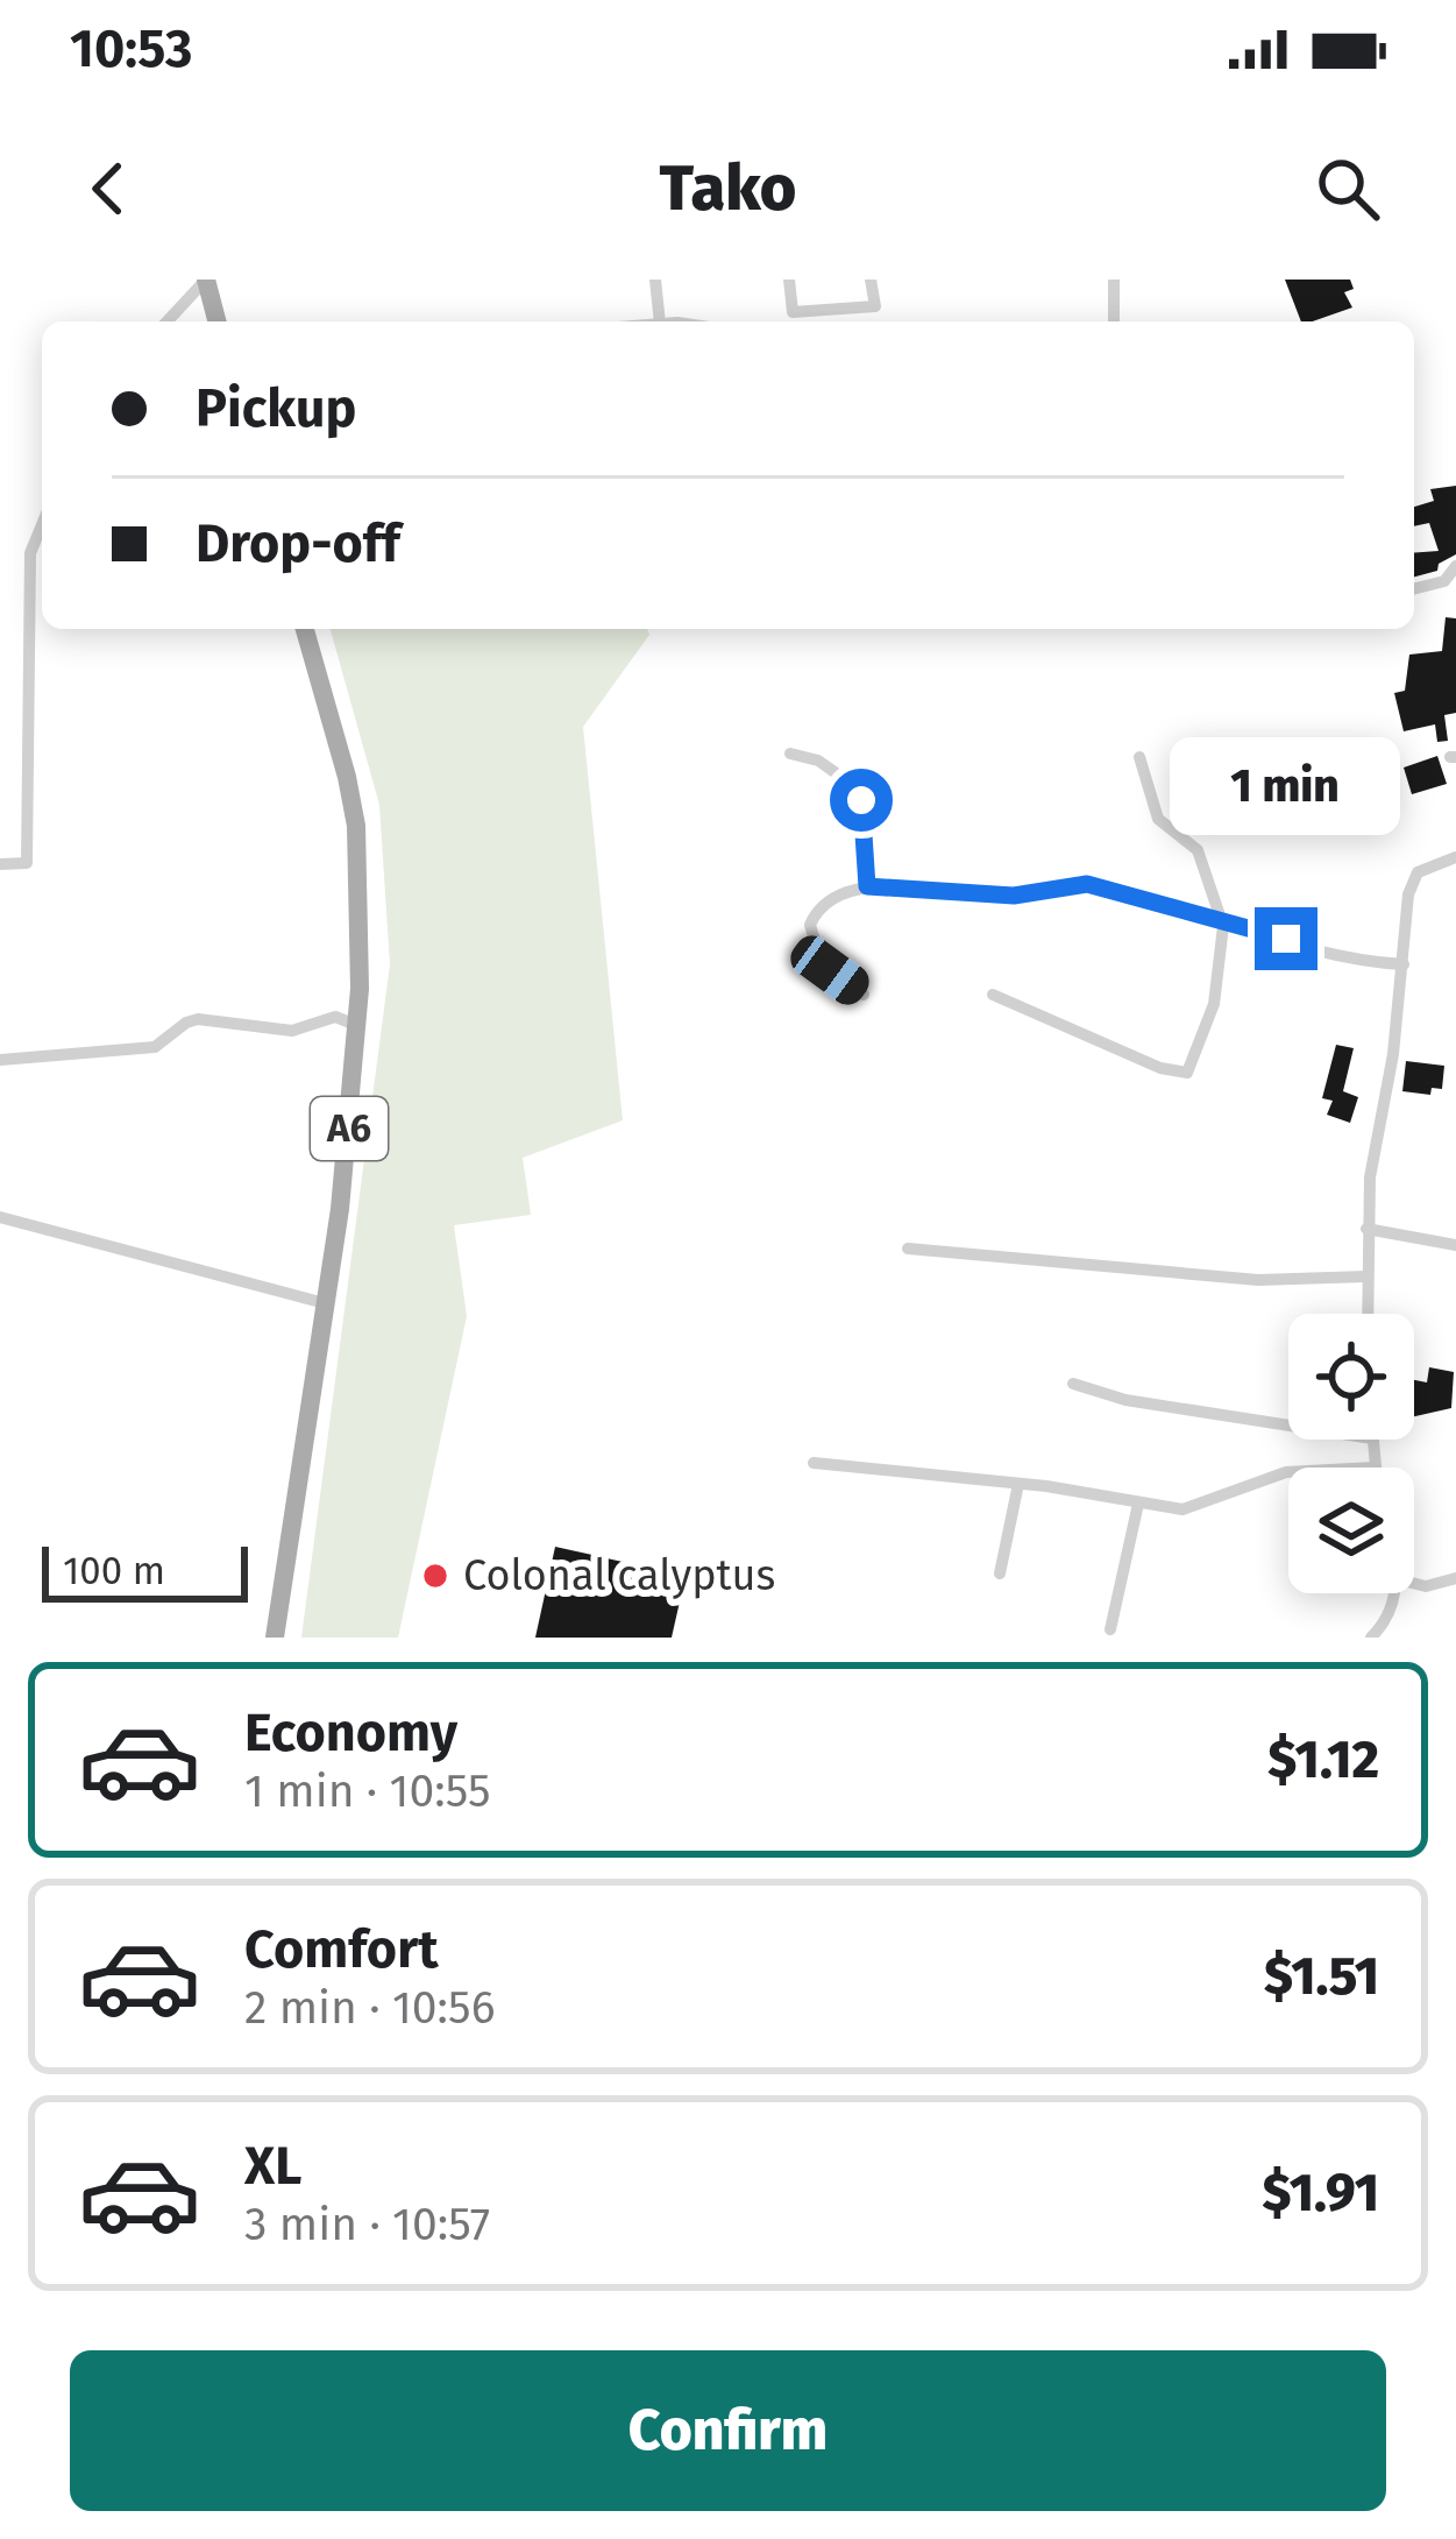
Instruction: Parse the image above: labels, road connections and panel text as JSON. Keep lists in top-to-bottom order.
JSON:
{
  "streets": {
    "main road": ["A6"]
  },
  "places": ["Colonal calyptus"],
  "scale_bar": "100 m",
  "page": {
    "status": "10:53",
    "header": "Tako",
    "banner": ["Pickup", "Drop-off"],
    "bubble": "1 min",
    "scale": "100 m",
    "list": [
      {
        "name": "Economy",
        "note": "1 min · 10:55",
        "value": "$1.12"
      },
      {
        "name": "Comfort",
        "note": "2 min · 10:56",
        "value": "$1.51"
      },
      {
        "name": "XL",
        "note": "3 min · 10:57",
        "value": "$1.91"
      }
    ],
    "buttons": "Confirm"
  }
}
